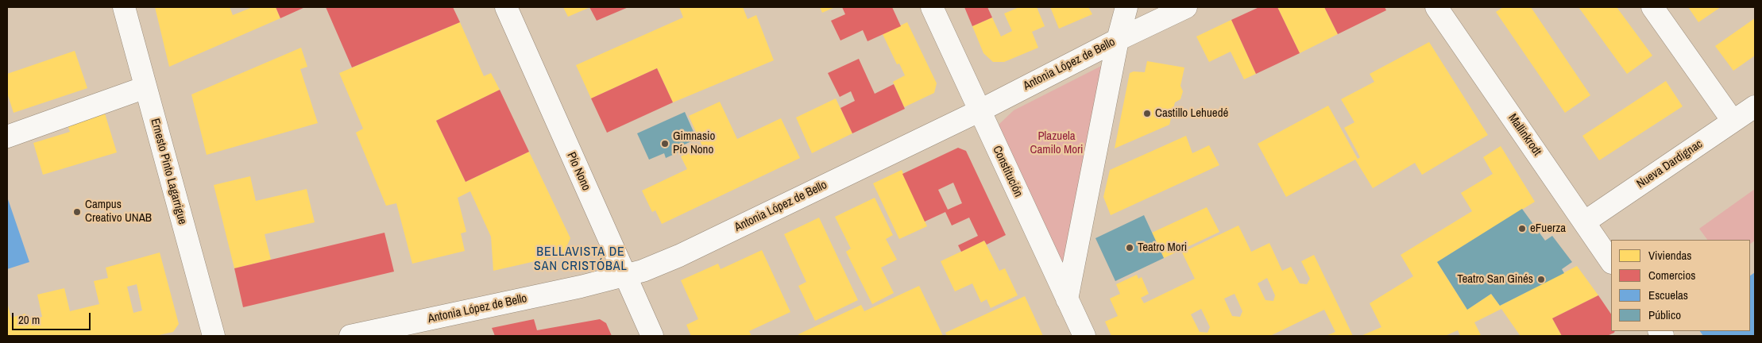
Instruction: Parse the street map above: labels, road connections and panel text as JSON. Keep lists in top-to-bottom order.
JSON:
{
  "streets": {
    "street": [
      "Antonia López de Bello",
      "Mallinkrodt",
      "Nueva Dardignac",
      "Ernesto Pinto Lagarrigue",
      "Pío Nono",
      "Constitución"
    ]
  },
  "crossings": [
    ["Antonia López de Bello", "Pío Nono"],
    ["Antonia López de Bello", "Constitución"],
    ["Mallinkrodt", "Nueva Dardignac"]
  ],
  "districts": ["BELLAVISTA DE SAN CRISTÓBAL"],
  "parks": ["Plazuela Camilo Mori"],
  "places": [
    "Castillo Lehuedé",
    "Gimnasio Pío Nono",
    "Campus Creativo UNAB",
    "eFuerza",
    "Teatro Mori",
    "Teatro San Ginés"
  ],
  "legend": [
    "Viviendas",
    "Comercios",
    "Escuelas",
    "Público"
  ],
  "scale_bar": "20 m"
}
